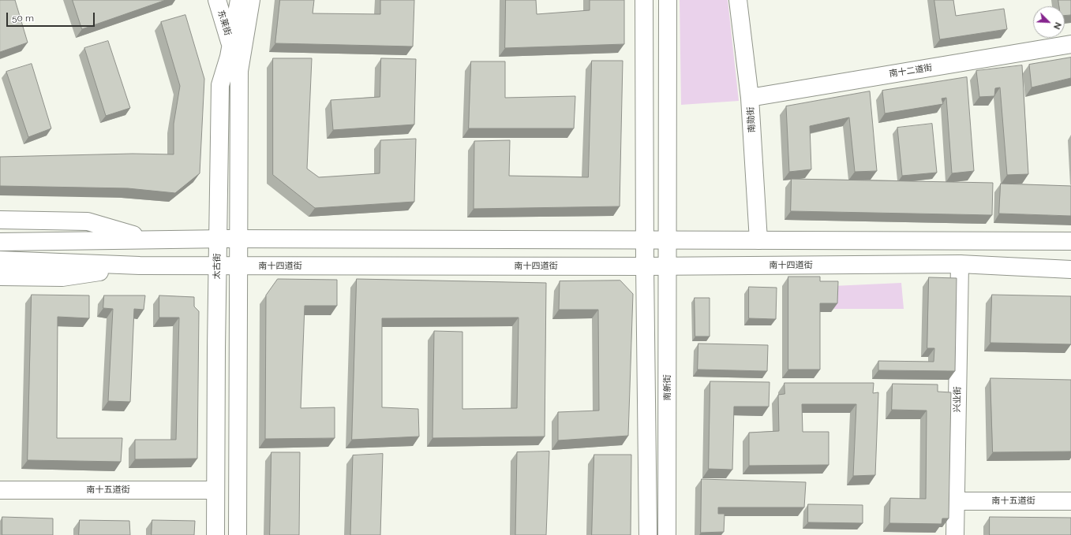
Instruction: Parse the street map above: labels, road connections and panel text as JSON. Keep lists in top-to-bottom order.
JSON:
{
  "streets": {
    "main road": [
      "东莱街",
      "南十二道街",
      "南勋街",
      "南十四道街",
      "太古街",
      "南新街",
      "兴业街",
      "南十五道街"
    ]
  },
  "crossings": [
    ["东莱街", "太古街"],
    ["南十二道街", "南勋街"],
    ["南十四道街", "太古街"],
    ["南十四道街", "南新街"],
    ["南十四道街", "兴业街"],
    ["太古街", "南十五道街"],
    ["兴业街", "南十五道街"]
  ],
  "scale_bar": "50 m",
  "north": "bottom right"
}
